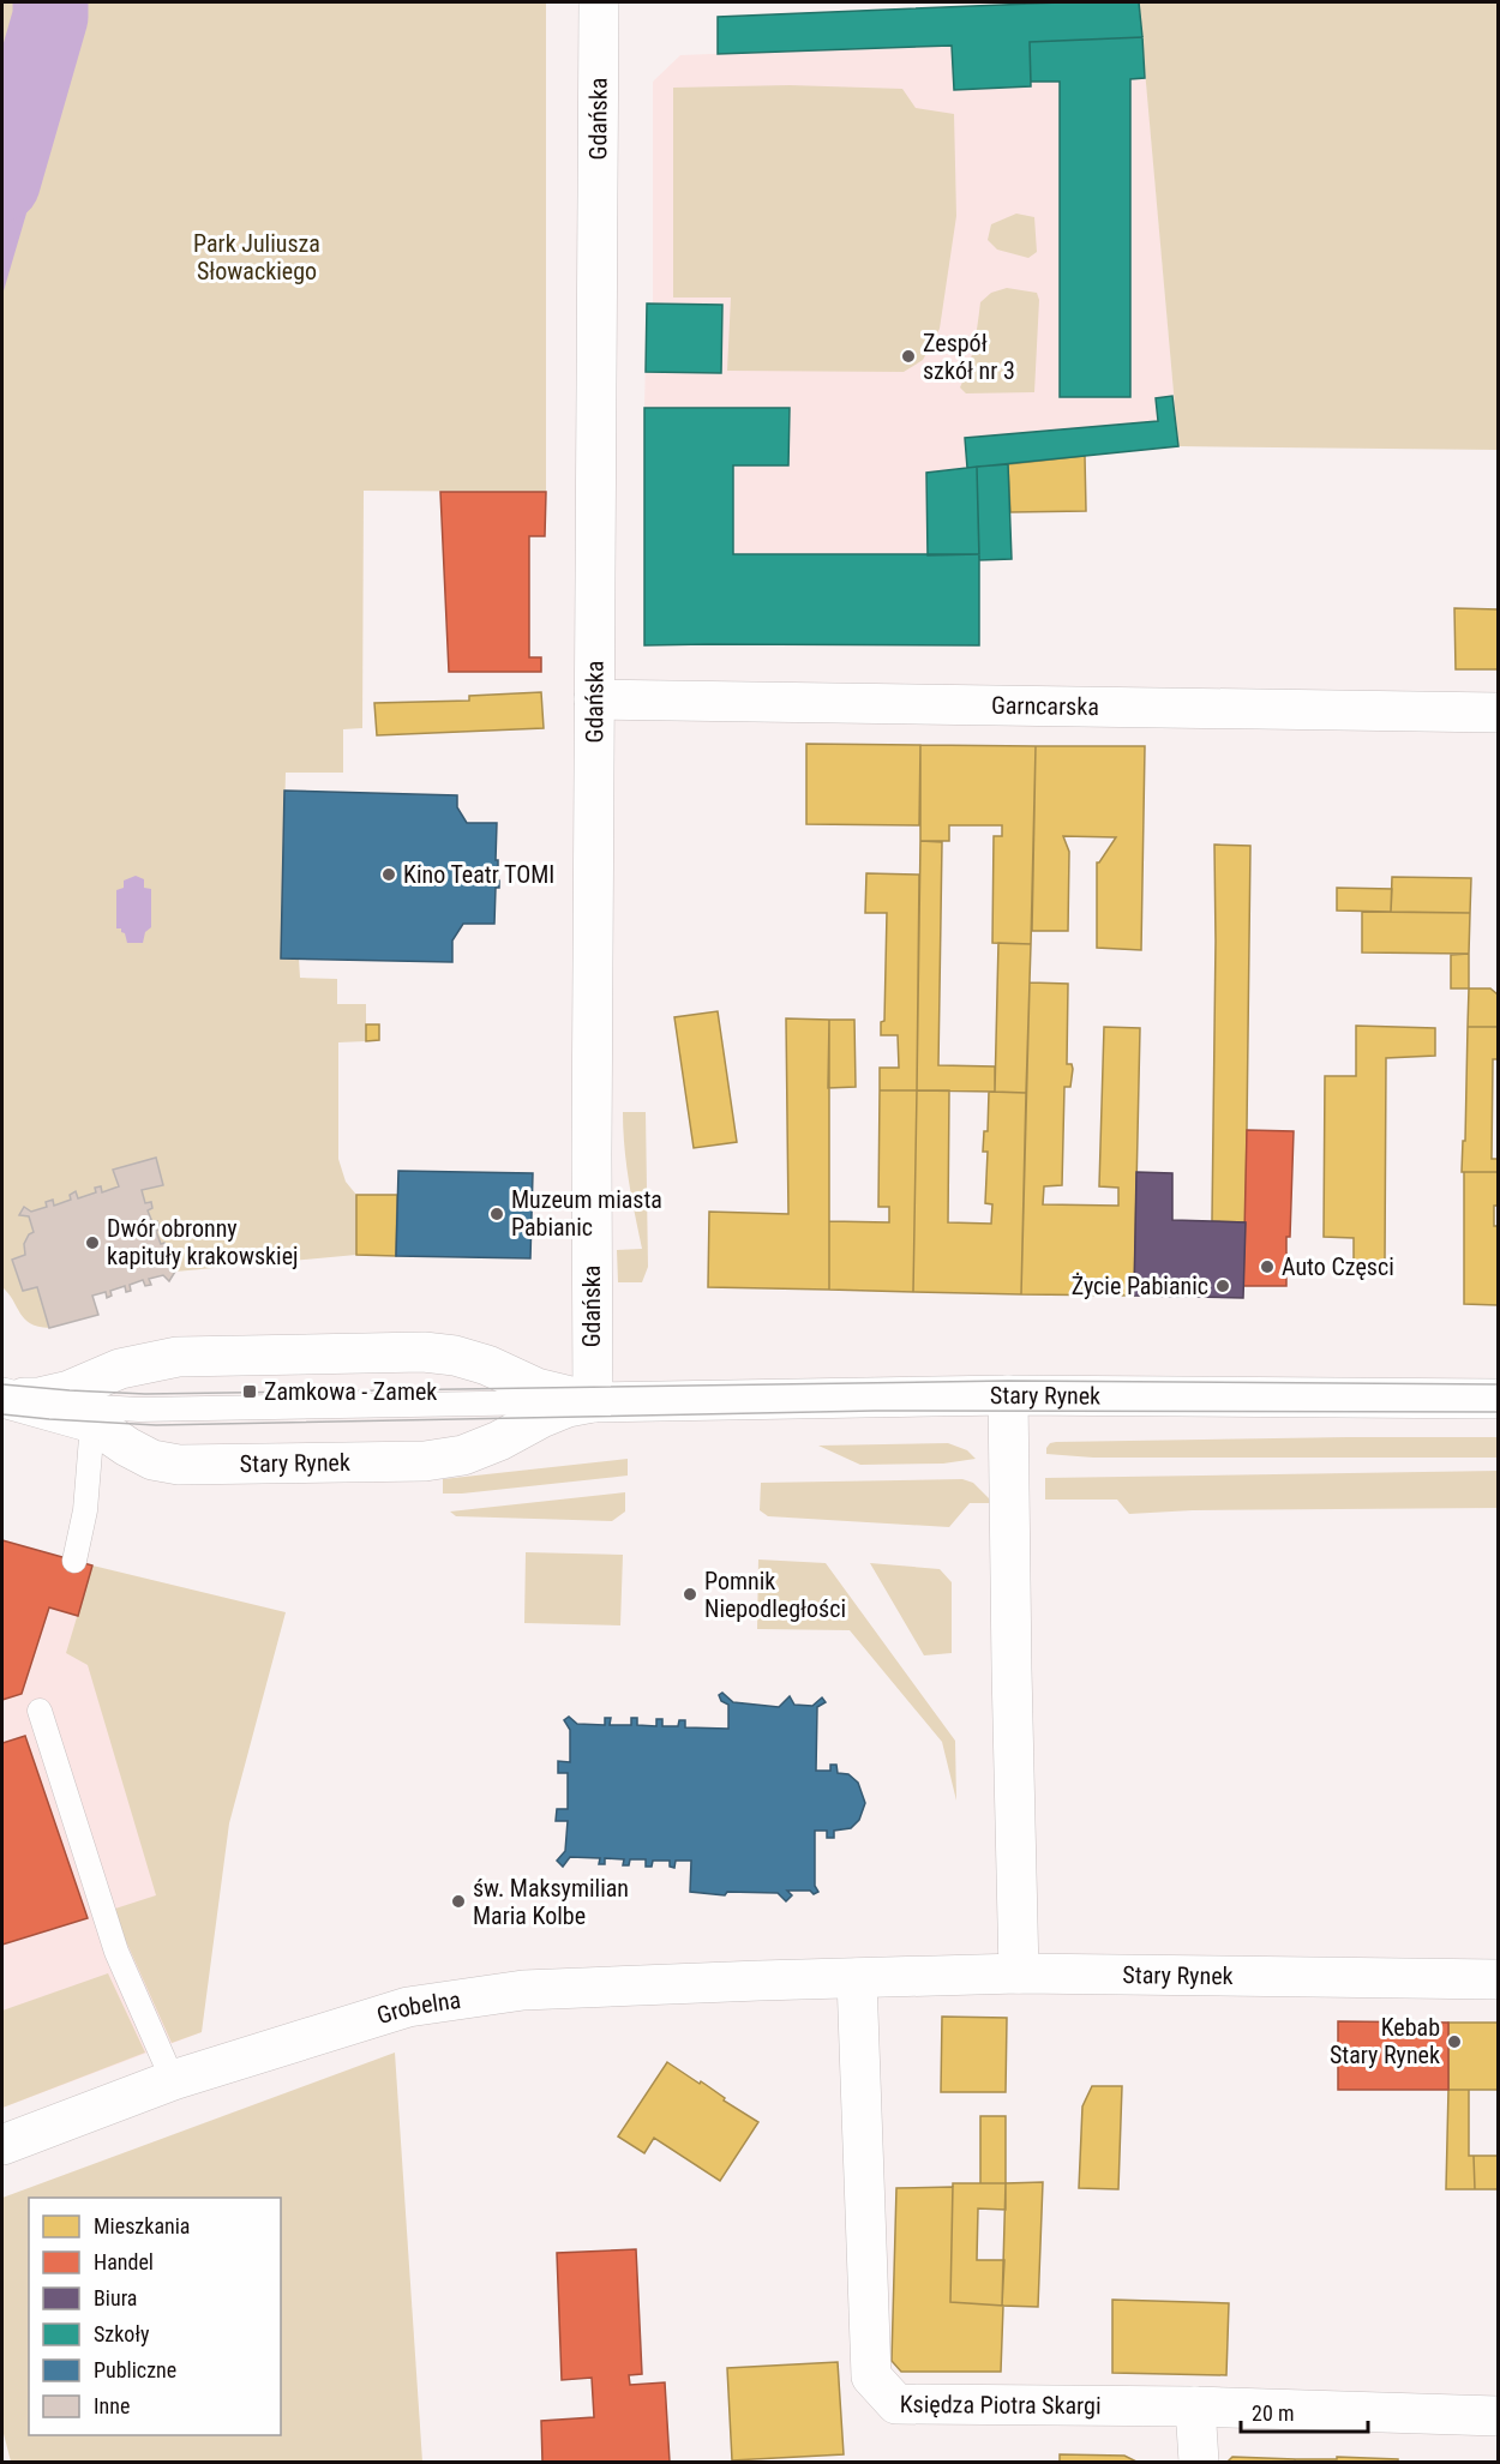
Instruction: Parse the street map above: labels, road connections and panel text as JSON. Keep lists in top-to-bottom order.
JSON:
{
  "streets": {
    "street": [
      "Gdańska",
      "Garncarska",
      "Stary Rynek",
      "Grobelna",
      "Księdza Piotra Skargi"
    ]
  },
  "crossings": [
    ["Gdańska", "Garncarska"],
    ["Gdańska", "Stary Rynek"],
    ["Stary Rynek", "Grobelna"],
    ["Stary Rynek", "Księdza Piotra Skargi"],
    ["Grobelna", "Księdza Piotra Skargi"]
  ],
  "parks": ["Park Juliusza Słowackiego"],
  "places": {
    "other": [
      "Zespół szkół nr 3",
      "Kino Teatr TOMI",
      "Muzeum miasta Pabianic",
      "Dwór obronny kapituły krakowskiej",
      "Auto Częsci",
      "Życie Pabianic",
      "Pomnik Niepodległości",
      "św. Maksymilian Maria Kolbe",
      "Kebab Stary Rynek"
    ],
    "transit": ["Zamkowa - Zamek"]
  },
  "legend": [
    "Mieszkania",
    "Handel",
    "Biura",
    "Szkoły",
    "Publiczne",
    "Inne"
  ],
  "scale_bar": "20 m"
}
